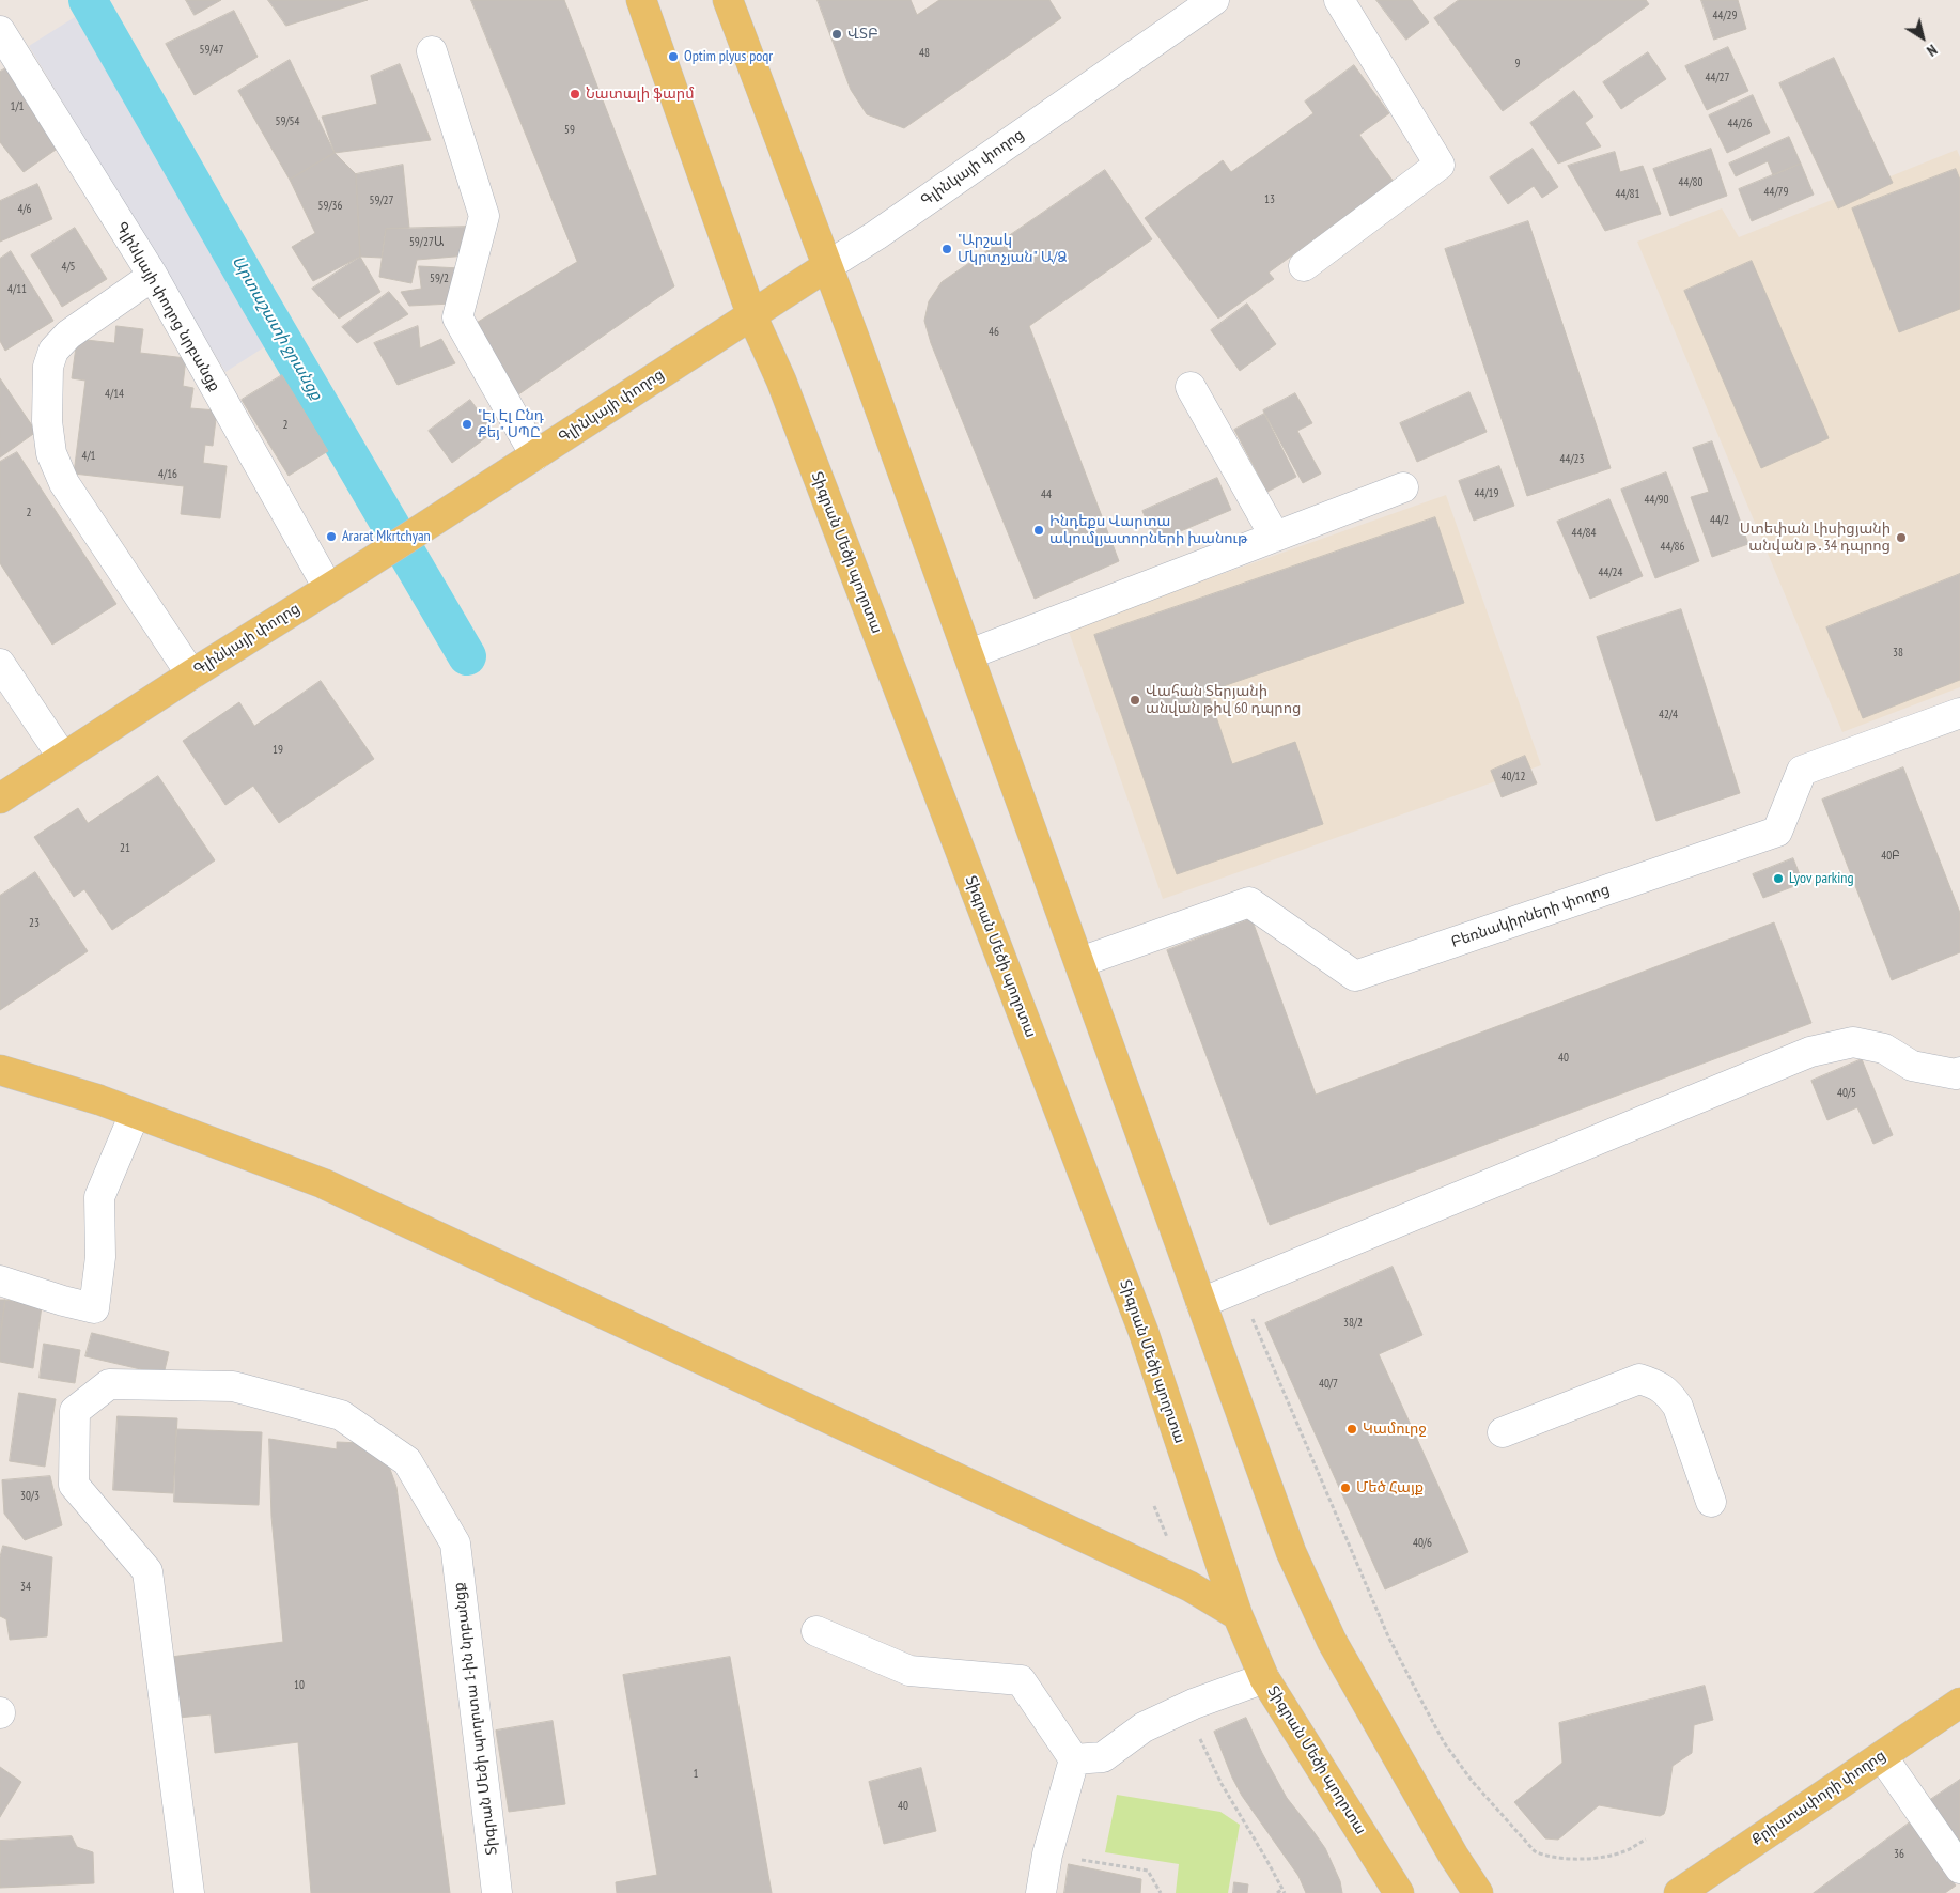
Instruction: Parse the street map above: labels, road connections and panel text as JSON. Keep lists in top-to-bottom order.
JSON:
{
  "streets": {
    "main road": ["Գլինկայի փողոց", "Տիգրան Մեծի պողոտա", "Քրիստափորի փողոց"],
    "street": ["Գլինկայի փողոց նրբանցք", "Բեռնակիրների փողոց", "Տիգրան Մեծի պողոտա 1-ին նրբանցք"]
  },
  "crossings": [
    ["Գլինկայի փողոց", "Գլինկայի փողոց նրբանցք"],
    ["Գլինկայի փողոց", "Տիգրան Մեծի պողոտա"]
  ],
  "water": ["Արտաշատի ջրանցք"],
  "places": [
    "ՎՏԲ",
    "Optim plyus poqr",
    "Նատալի ֆարմ",
    "\"Արշակ Մկրտչյան\" Ա/Ձ",
    "\"Էյ Էլ Ընդ Քեյ\" ՍՊԸ",
    "Ինդեքս Վարտա ակումլյատորների խանութ",
    "Ararat Mkrtchyan",
    "Ստեփան Լիսիցյանի անվան թ․34 դպրոց",
    "Վահան Տերյանի անվան թիվ 60 դպրոց",
    "Lyov parking",
    "Կամուրջ",
    "Մեծ Հայք"
  ],
  "house_numbers": [
    "44/29",
    "59/47",
    "48",
    "9",
    "44/27",
    "1/1",
    "59/54",
    "44/26",
    "59",
    "44/80",
    "44/79",
    "44/81",
    "13",
    "59/27",
    "59/36",
    "4/6",
    "59/27Ա",
    "4/5",
    "59/2",
    "4/11",
    "46",
    "4/14",
    "2",
    "4/1",
    "44/23",
    "4/16",
    "44/19",
    "44",
    "44/90",
    "2",
    "44/2",
    "44/84",
    "44/86",
    "44/24",
    "38",
    "42/4",
    "19",
    "40/12",
    "21",
    "40Բ",
    "23",
    "40",
    "40/5",
    "38/2",
    "40/7",
    "30/3",
    "40/6",
    "34",
    "10",
    "1",
    "40",
    "36"
  ],
  "north": "bottom right"
}
